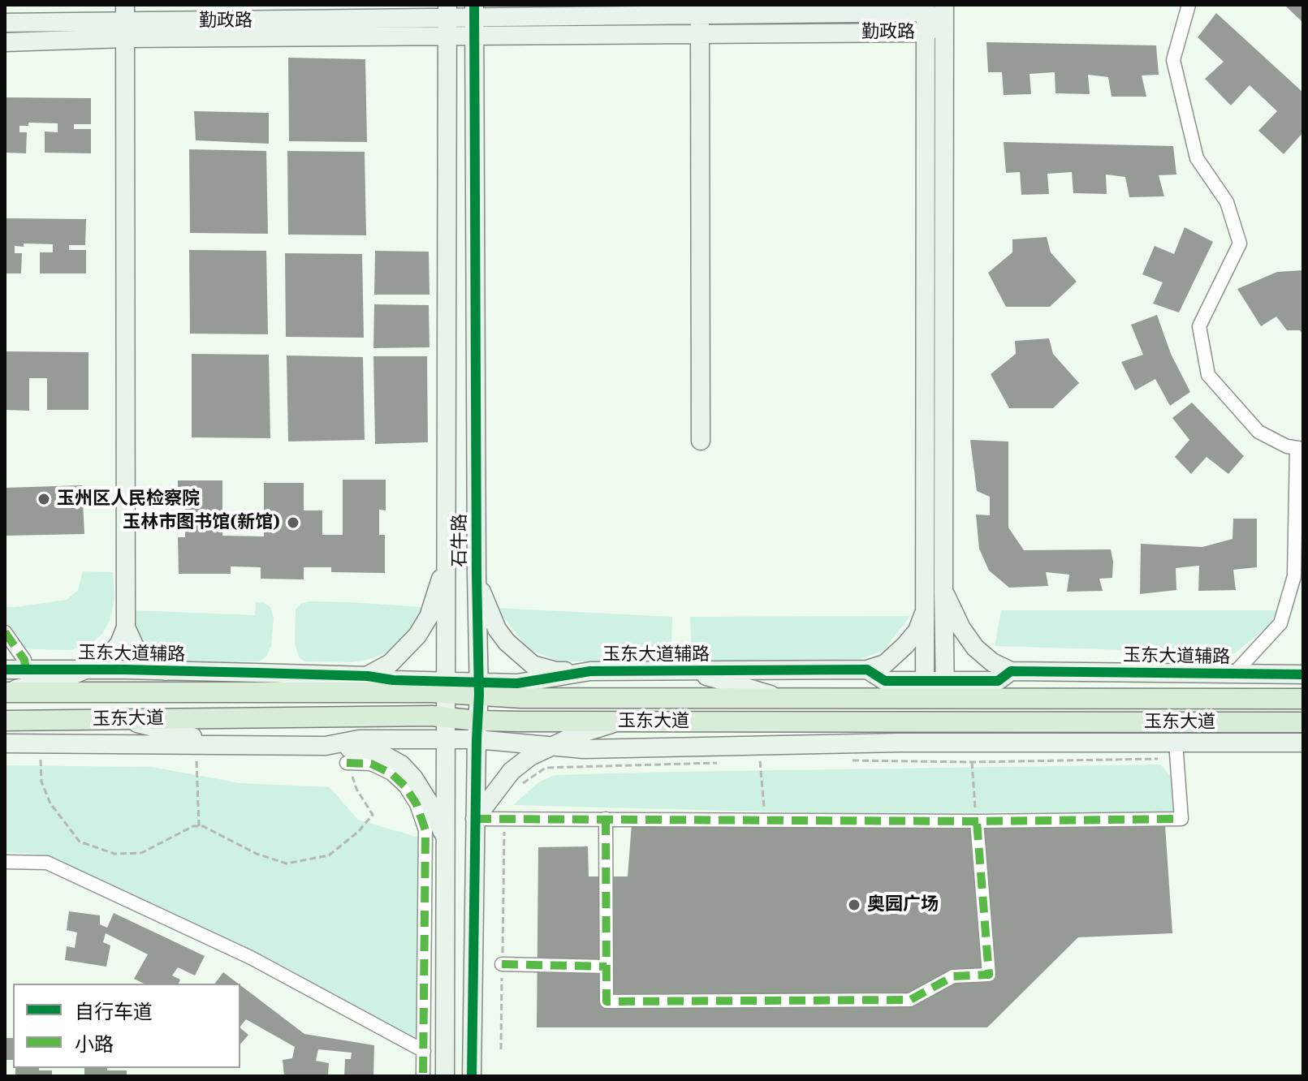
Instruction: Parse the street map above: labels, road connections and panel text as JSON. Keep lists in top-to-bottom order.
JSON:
{
  "streets": {
    "main road": ["玉东大道"],
    "street": ["勤政路", "石牛路", "玉东大道辅路"]
  },
  "crossings": [
    ["勤政路", "石牛路"],
    ["石牛路", "玉东大道辅路"],
    ["石牛路", "玉东大道"],
    ["玉东大道辅路", "玉东大道"]
  ],
  "places": ["玉州区人民检察院", "玉林市图书馆(新馆)", "奥园广场"],
  "legend": ["自行车道", "小路"]
}
